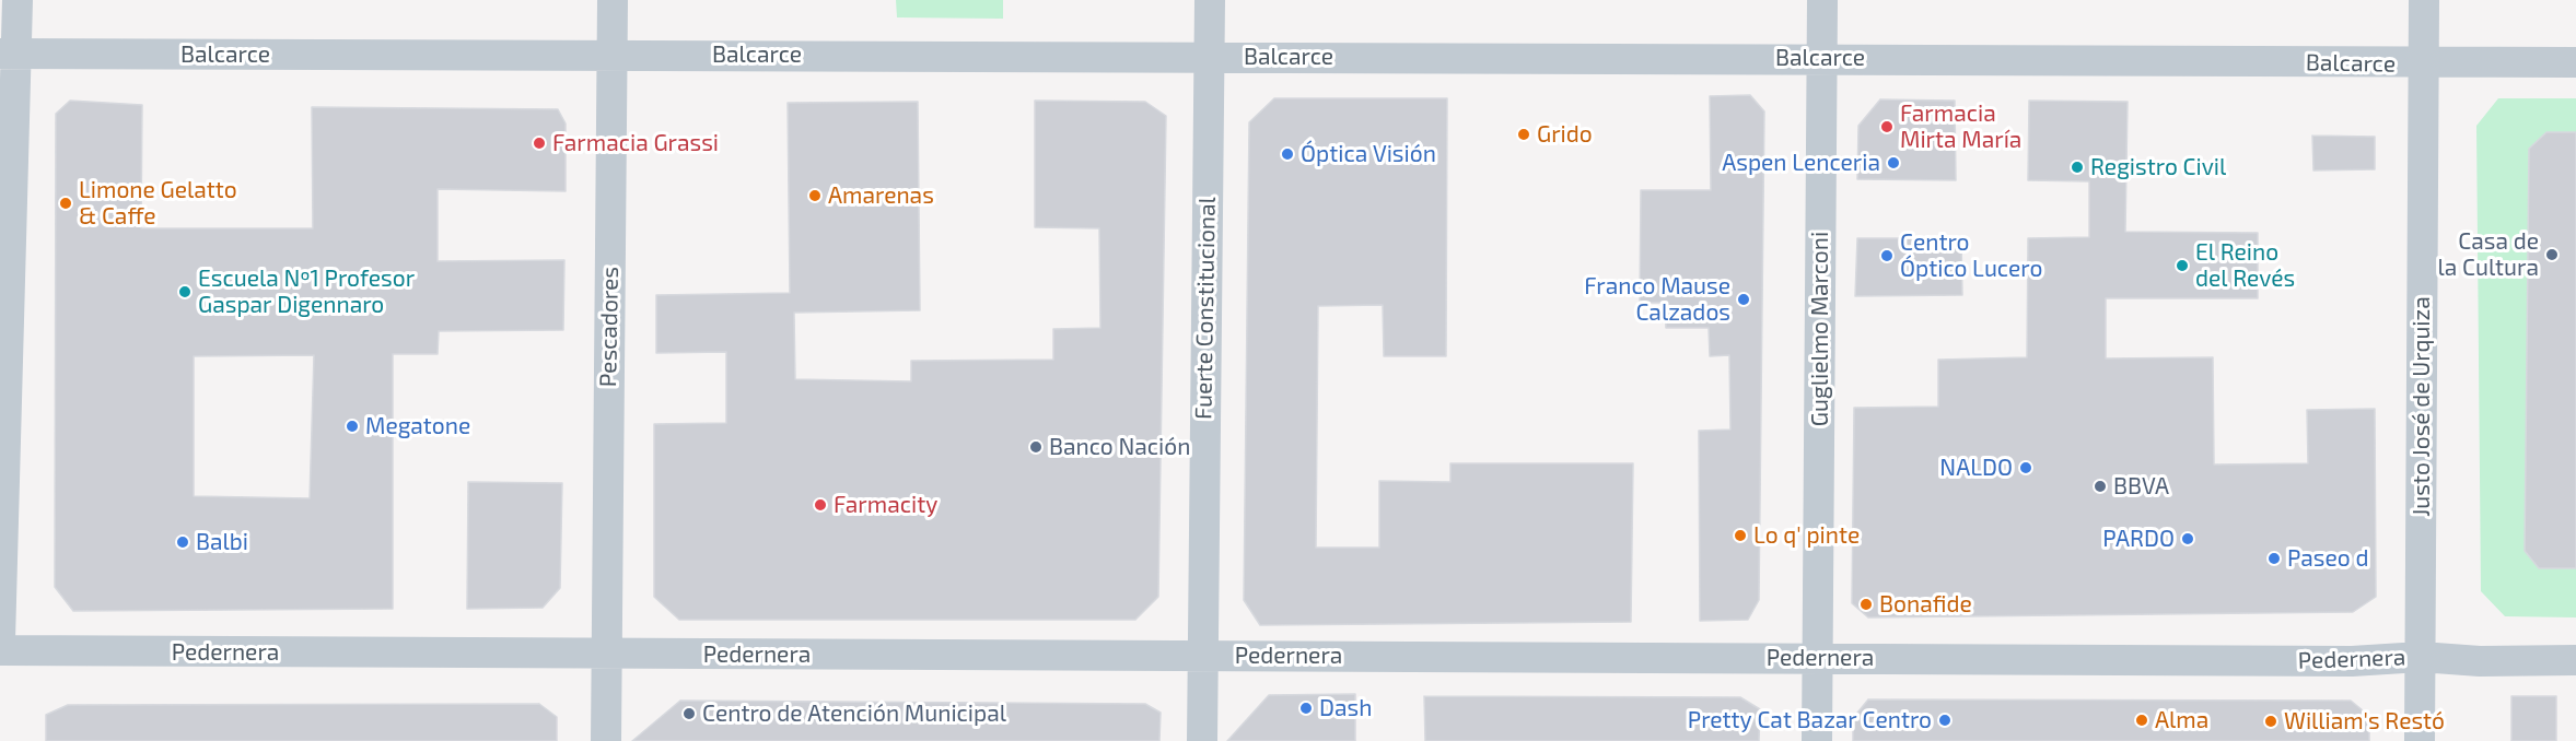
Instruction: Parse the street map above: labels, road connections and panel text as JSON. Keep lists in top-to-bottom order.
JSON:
{
  "streets": {
    "street": [
      "Balcarce",
      "Fuerte Constitucional",
      "Pescadores",
      "Guglielmo Marconi",
      "Justo José de Urquiza",
      "Pedernera"
    ]
  },
  "crossings": [
    ["Balcarce", "Fuerte Constitucional"],
    ["Balcarce", "Pescadores"],
    ["Balcarce", "Guglielmo Marconi"],
    ["Balcarce", "Justo José de Urquiza"],
    ["Fuerte Constitucional", "Pedernera"],
    ["Pescadores", "Pedernera"],
    ["Guglielmo Marconi", "Pedernera"],
    ["Justo José de Urquiza", "Pedernera"]
  ],
  "places": [
    "Farmacia Mirta María",
    "Grido",
    "Farmacia Grassi",
    "Óptica Visión",
    "Aspen Lenceria",
    "Registro Civil",
    "Amarenas",
    "Limone Gelatto & Caffe",
    "Casa de la Cultura",
    "Centro Óptico Lucero",
    "El Reino del Revés",
    "Escuela Nº1 Profesor Gaspar Digennaro",
    "Franco Mause Calzados",
    "Megatone",
    "Banco Nación",
    "NALDO",
    "BBVA",
    "Farmacity",
    "Lo q' pinte",
    "PARDO",
    "Balbi",
    "Paseo d",
    "Bonafide",
    "Dash",
    "Centro de Atención Municipal",
    "Pretty Cat Bazar Centro",
    "Alma",
    "William's Restó"
  ]
}
